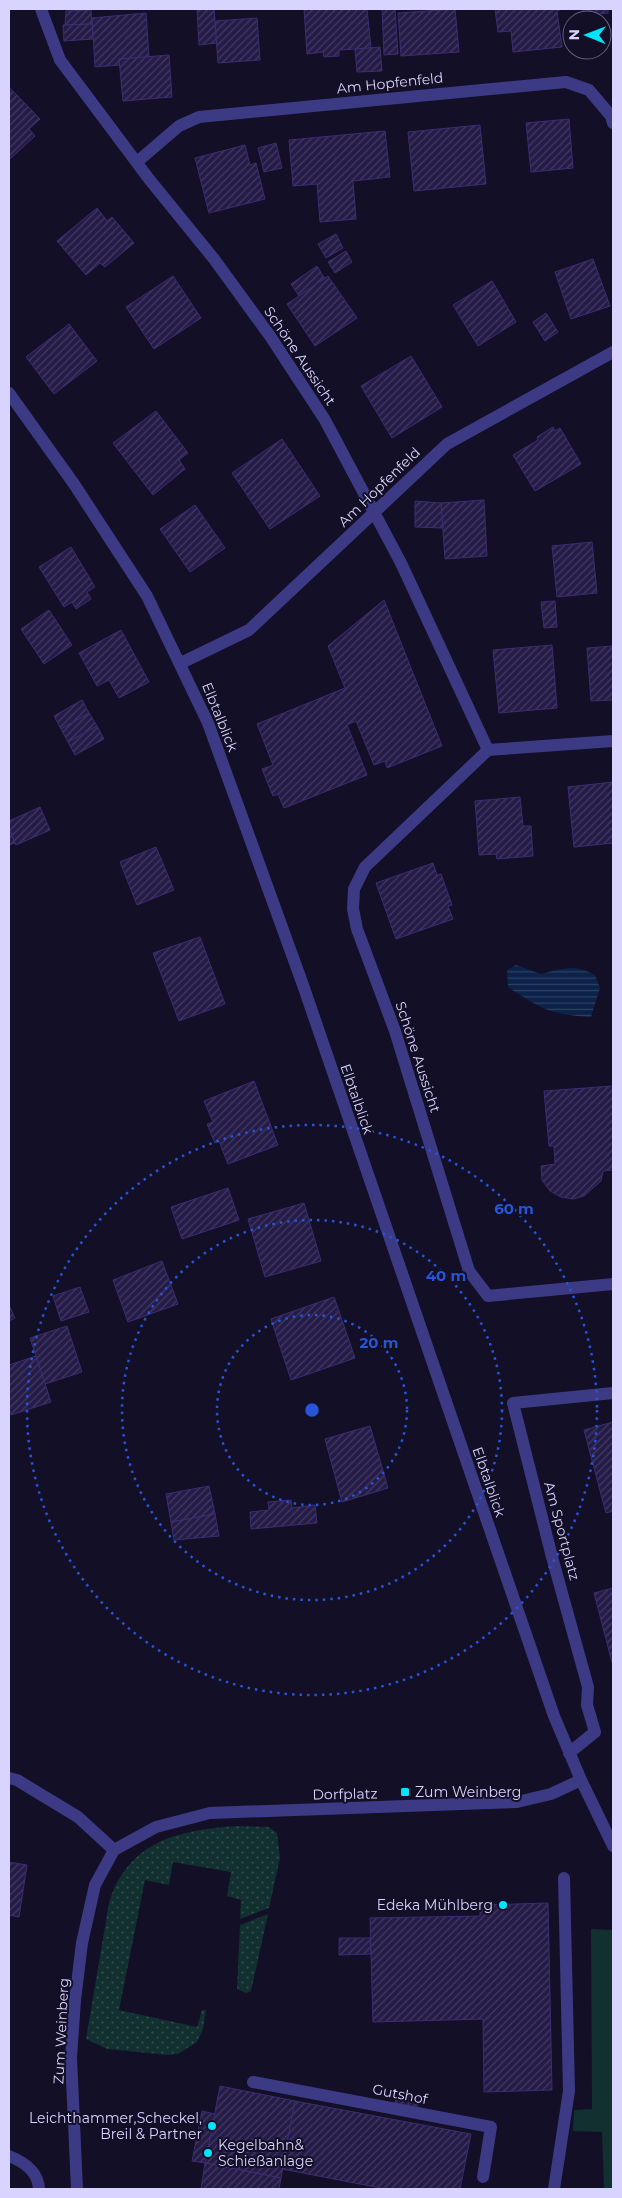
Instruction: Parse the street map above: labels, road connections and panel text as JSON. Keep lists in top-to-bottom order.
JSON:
{
  "streets": {
    "street": [
      "Am Hopfenfeld",
      "Schöne Aussicht",
      "Elbtalblick",
      "Am Sportplatz",
      "Dorfplatz",
      "Zum Weinberg",
      "Gutshof"
    ]
  },
  "crossings": [
    ["Am Hopfenfeld", "Schöne Aussicht"],
    ["Am Hopfenfeld", "Elbtalblick"],
    ["Elbtalblick", "Am Sportplatz"],
    ["Elbtalblick", "Dorfplatz"],
    ["Dorfplatz", "Zum Weinberg"]
  ],
  "places": {
    "transit": ["Zum Weinberg"],
    "other": ["Edeka Mühlberg", "Leichthammer,Scheckel, Breil & Partner", "Kegelbahn& Schießanlage"]
  },
  "north": "left",
  "rings": ["60 m", "40 m", "20 m"]
}
